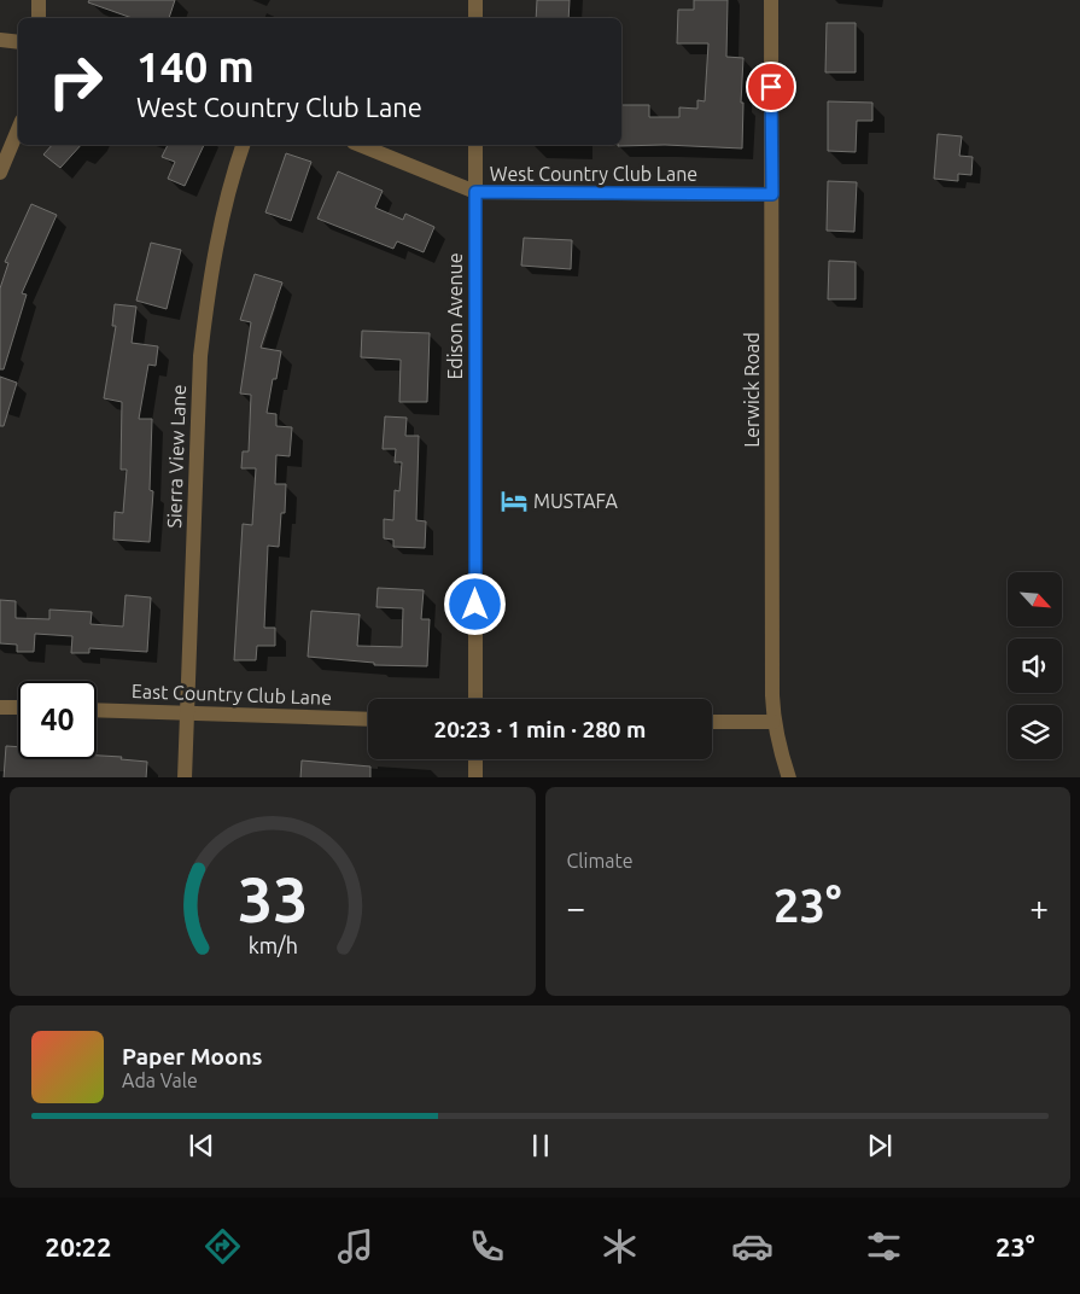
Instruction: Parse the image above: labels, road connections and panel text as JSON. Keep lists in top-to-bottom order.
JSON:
{
  "streets": {
    "street": [
      "West Country Club Lane",
      "Edison Avenue",
      "Lerwick Road",
      "Sierra View Lane",
      "East Country Club Lane"
    ]
  },
  "crossings": [
    ["West Country Club Lane", "Edison Avenue"],
    ["West Country Club Lane", "Lerwick Road"],
    ["Sierra View Lane", "East Country Club Lane"]
  ],
  "places": {
    "hotel": ["MUSTAFA"]
  },
  "north": "bottom right",
  "page": {
    "turn": ["140 m", "West Country Club Lane"],
    "limit": "40",
    "trip": "20:23 · 1 min · 280 m",
    "tile": "Climate",
    "heat": ["−", "23°", "+"],
    "song": ["Paper Moons", "Ada Vale"],
    "tabs": ["20:22", "23°"],
    "gauge": ["33", "km/h"]
  }
}
